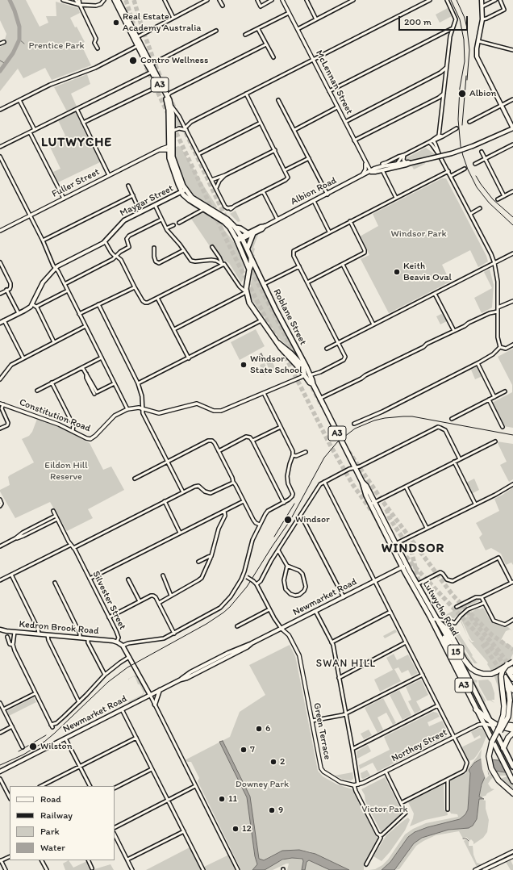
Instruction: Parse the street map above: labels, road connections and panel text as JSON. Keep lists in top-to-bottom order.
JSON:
{
  "streets": {
    "highway": [
      "A3",
      "Roblane Street",
      "Lutwyche Road",
      "15"
    ],
    "main road": [
      "Albion Road",
      "Maygar Street",
      "Newmarket Road",
      "Silvester Street",
      "Kedron Brook Road"
    ],
    "street": [
      "McLennan Street",
      "Fuller Street",
      "Constitution Road",
      "Green Terrace",
      "Northey Street"
    ]
  },
  "crossings": [
    ["McLennan Street", "Albion Road"],
    ["A3", "Fuller Street"],
    ["A3", "Albion Road"],
    ["A3", "Maygar Street"],
    ["A3", "Roblane Street"],
    ["A3", "Lutwyche Road"],
    ["Roblane Street", "Lutwyche Road"],
    ["Constitution Road", "Lutwyche Road"],
    ["Newmarket Road", "Silvester Street"],
    ["Newmarket Road", "Lutwyche Road"],
    ["Newmarket Road", "Green Terrace"],
    ["Silvester Street", "Kedron Brook Road"],
    ["Lutwyche Road", "Northey Street"],
    ["Green Terrace", "Northey Street"]
  ],
  "districts": ["LUTWYCHE", "WINDSOR", "SWAN HILL"],
  "parks": [
    "Prentice Park",
    "Windsor Park",
    "Eildon Hill Reserve",
    "Downey Park",
    "Victor Park"
  ],
  "places": [
    "Real Estate Academy Australia",
    "Contro Wellness",
    "Albion",
    "Keith Beavis Oval",
    "Windsor State School",
    "Windsor",
    "6",
    "Wilston",
    "7",
    "2",
    "11",
    "9",
    "12"
  ],
  "legend": [
    "Road",
    "Railway",
    "Park",
    "Water"
  ],
  "scale_bar": "200 m"
}
